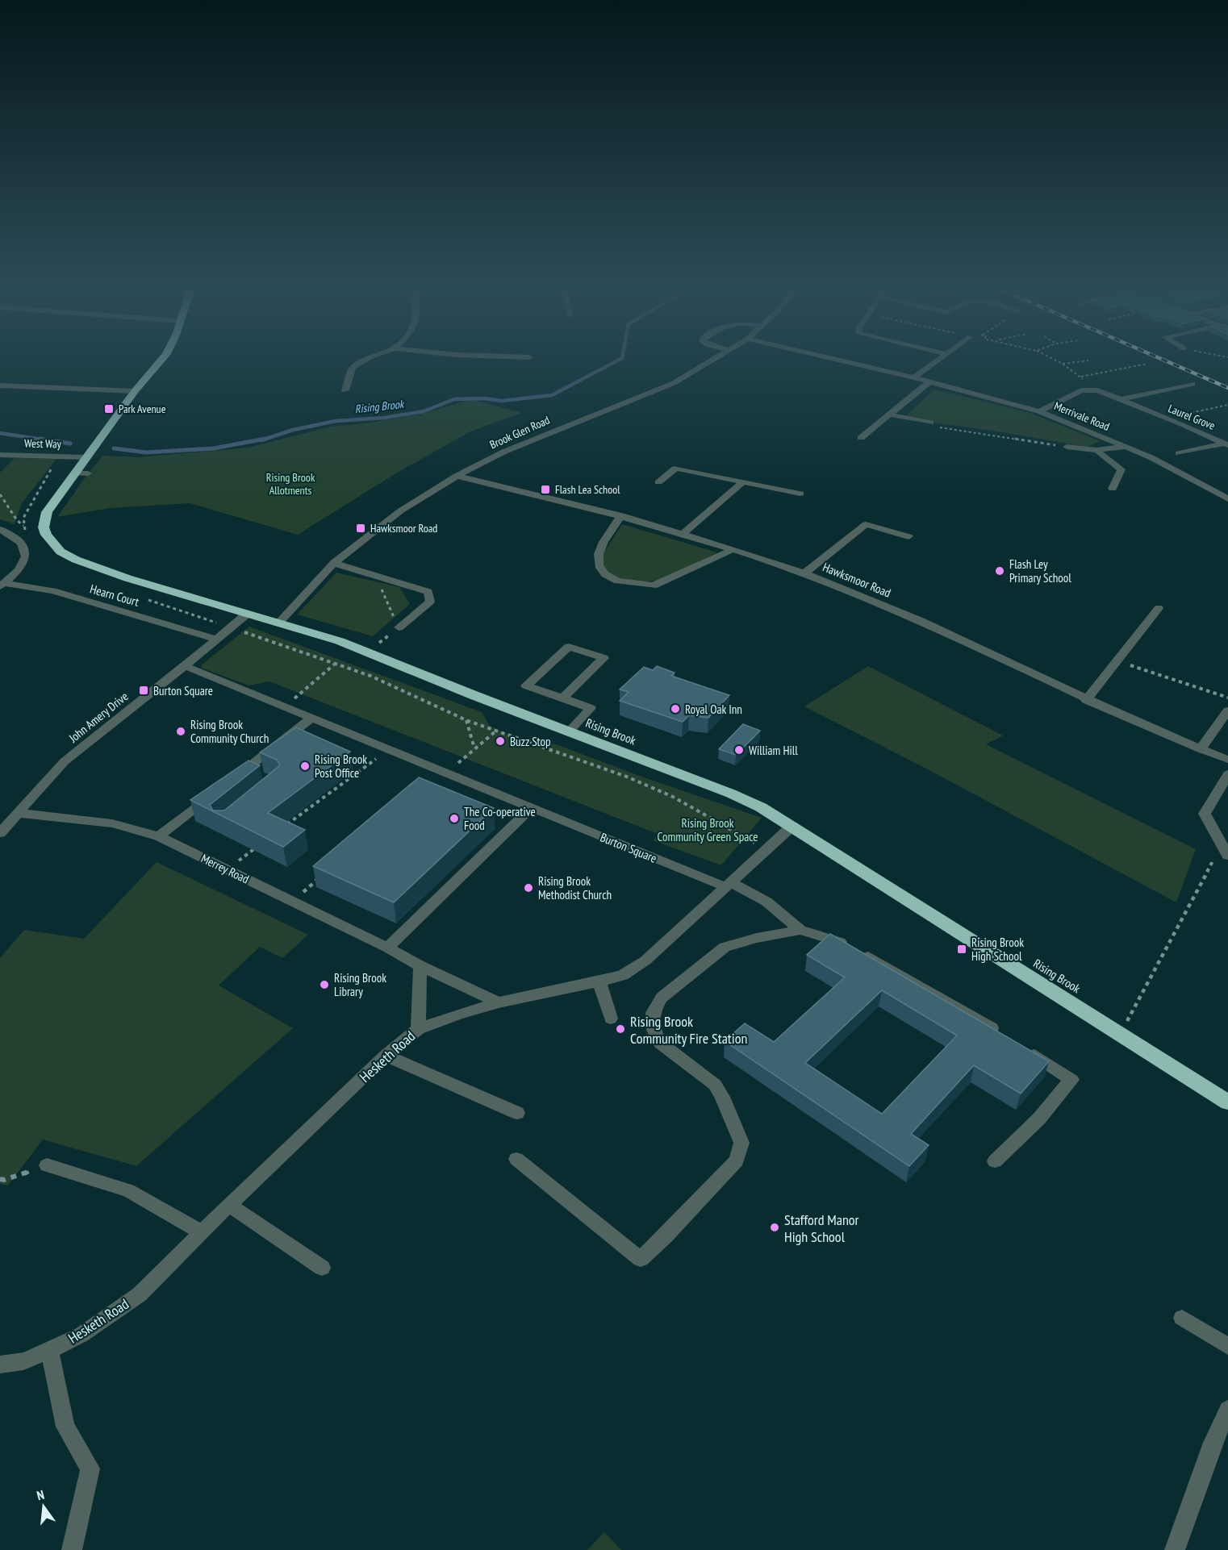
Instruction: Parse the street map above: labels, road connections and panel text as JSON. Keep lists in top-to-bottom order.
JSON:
{
  "streets": {
    "highway": ["Rising Brook"],
    "street": [
      "Merrivale Road",
      "Laurel Grove",
      "Brook Glen Road",
      "West Way",
      "Hawksmoor Road",
      "Hearn Court",
      "John Amery Drive",
      "Burton Square",
      "Merrey Road",
      "Hesketh Road"
    ]
  },
  "crossings": [
    ["Brook Glen Road", "Hawksmoor Road"],
    ["Brook Glen Road", "Rising Brook"],
    ["West Way", "Rising Brook"],
    ["Hearn Court", "John Amery Drive"],
    ["John Amery Drive", "Rising Brook"],
    ["John Amery Drive", "Burton Square"],
    ["John Amery Drive", "Merrey Road"],
    ["Rising Brook", "Hesketh Road"],
    ["Burton Square", "Hesketh Road"],
    ["Merrey Road", "Hesketh Road"]
  ],
  "water": ["Rising Brook"],
  "parks": ["Rising Brook Allotments", "Rising Brook Community Green Space"],
  "places": {
    "transit": [
      "Park Avenue",
      "Flash Lea School",
      "Hawksmoor Road",
      "Burton Square",
      "Rising Brook High School"
    ],
    "other": [
      "Flash Ley Primary School",
      "Royal Oak Inn",
      "Rising Brook Community Church",
      "Buzz Stop",
      "William Hill",
      "Rising Brook Post Office",
      "The Co-operative Food",
      "Rising Brook Methodist Church",
      "Rising Brook Library",
      "Rising Brook Community Fire Station",
      "Stafford Manor High School"
    ]
  },
  "north": "top"
}
